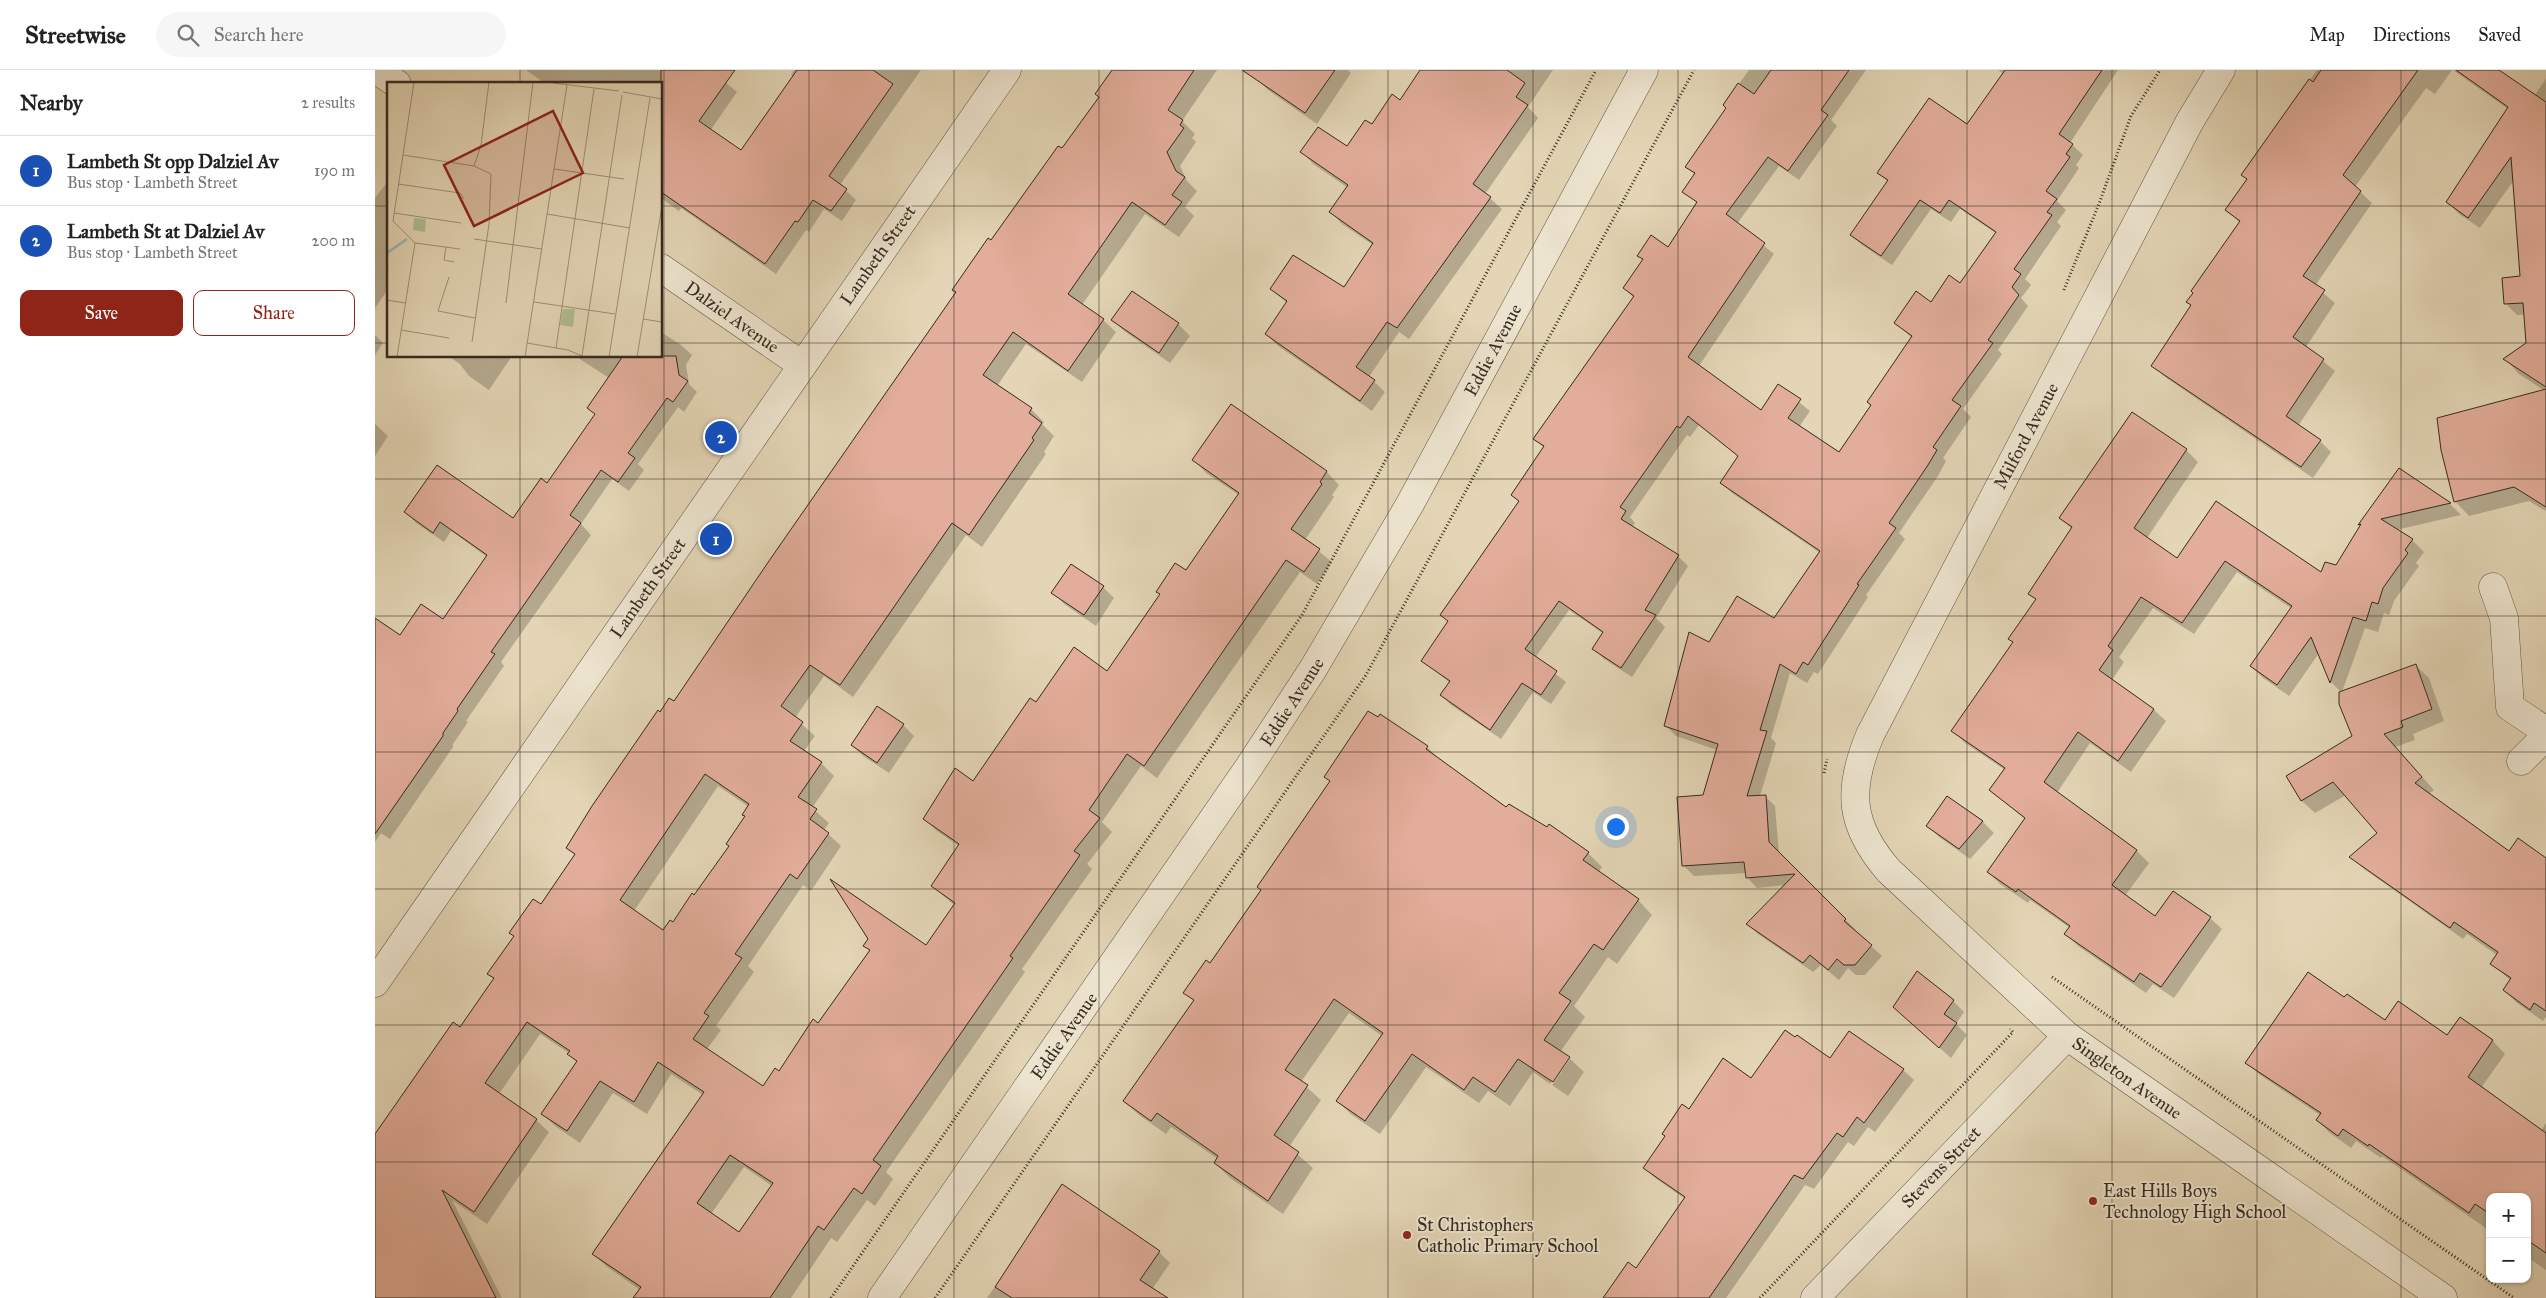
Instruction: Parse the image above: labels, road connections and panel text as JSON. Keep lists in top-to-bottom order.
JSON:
{
  "streets": {
    "street": [
      "Lambeth Street",
      "Dalziel Avenue",
      "Eddie Avenue",
      "Milford Avenue",
      "Singleton Avenue",
      "Stevens Street"
    ]
  },
  "crossings": [
    ["Lambeth Street", "Dalziel Avenue"],
    ["Milford Avenue", "Singleton Avenue"],
    ["Singleton Avenue", "Stevens Street"]
  ],
  "places": ["East Hills Boys Technology High School", "St Christophers Catholic Primary School"],
  "page": {
    "header": "Streetwise",
    "search": "Search here",
    "nav": ["Map", "Directions", "Saved"],
    "heading": ["Nearby", "2 results"],
    "list": [
      {
        "mark": "1",
        "name": "Lambeth St opp Dalziel Av",
        "note": "Bus stop · Lambeth Street",
        "value": "190 m"
      },
      {
        "mark": "2",
        "name": "Lambeth St at Dalziel Av",
        "note": "Bus stop · Lambeth Street",
        "value": "200 m"
      }
    ],
    "buttons": ["Save", "Share"],
    "pins": ["2", "1"],
    "map_buttons": ["+", "−"]
  }
}
